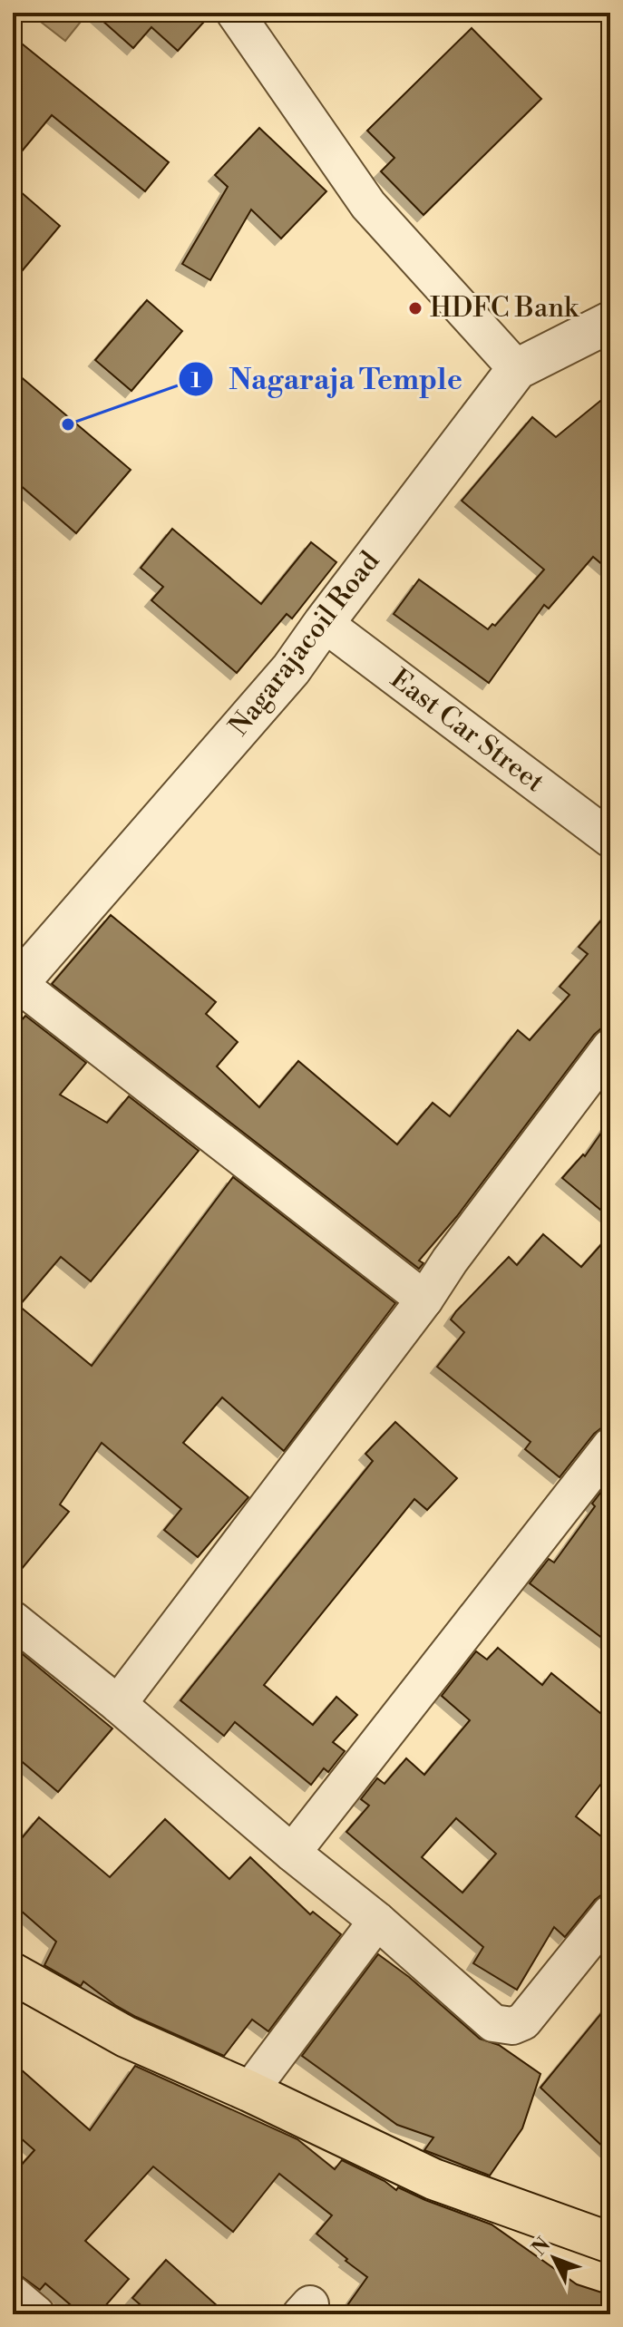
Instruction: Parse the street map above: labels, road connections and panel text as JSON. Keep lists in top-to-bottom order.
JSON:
{
  "streets": {
    "street": ["Nagarajacoil Road", "East Car Street"]
  },
  "crossings": [
    ["Nagarajacoil Road", "East Car Street"]
  ],
  "places": ["HDFC Bank", "Nagaraja Temple"],
  "north": "top left"
}
